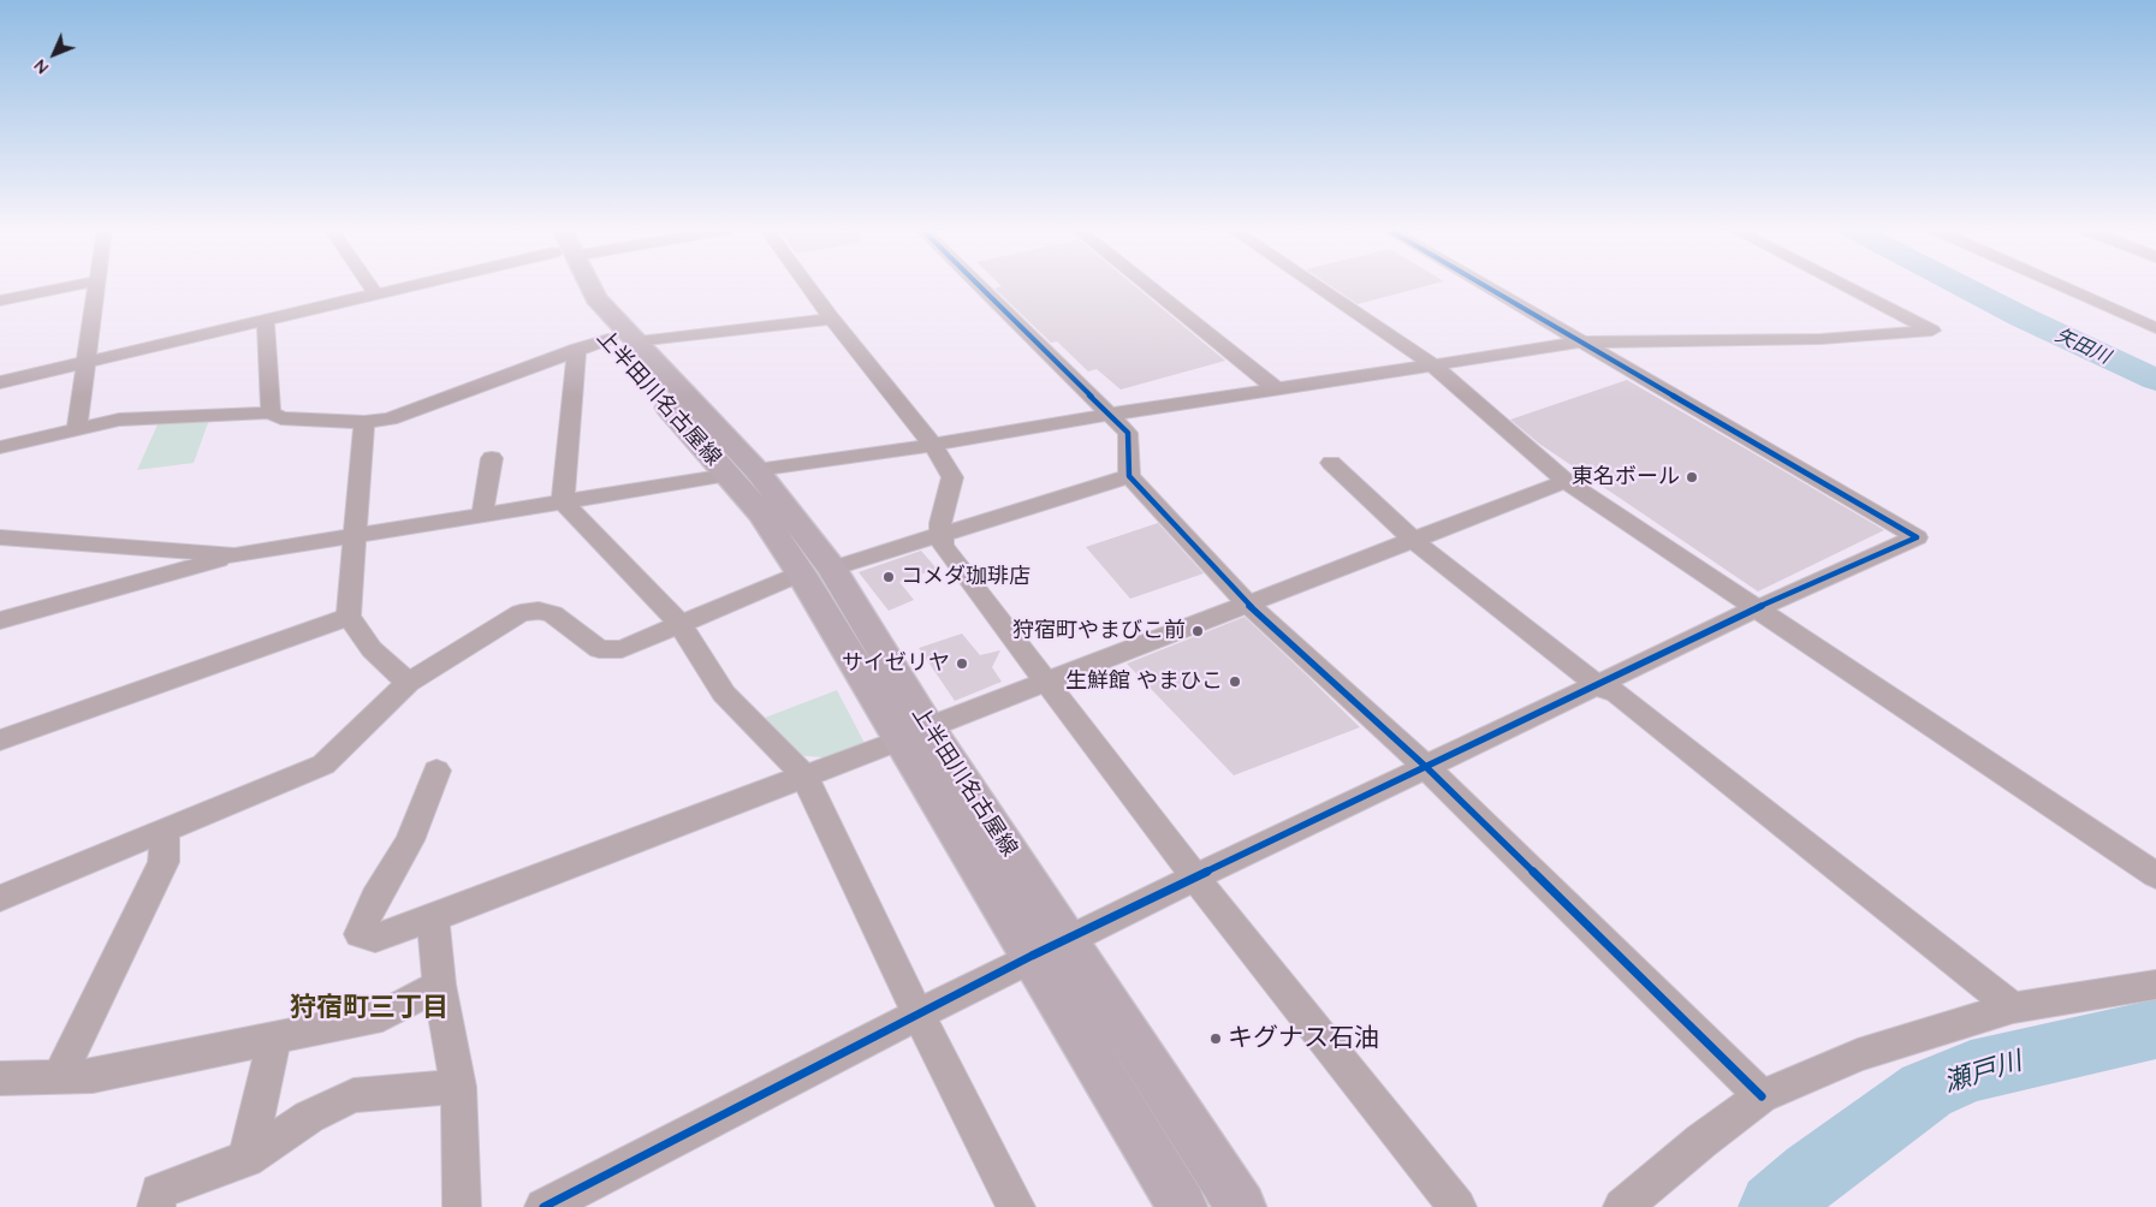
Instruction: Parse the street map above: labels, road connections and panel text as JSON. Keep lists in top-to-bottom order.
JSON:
{
  "streets": {
    "main road": ["上半田川名古屋線"]
  },
  "districts": ["狩宿町三丁目"],
  "water": ["矢田川", "瀬戸川"],
  "places": [
    "東名ボール",
    "コメダ珈琲店",
    "狩宿町やまびこ前",
    "サイゼリヤ",
    "生鮮館 やまひこ",
    "キグナス石油"
  ],
  "north": "bottom left"
}
